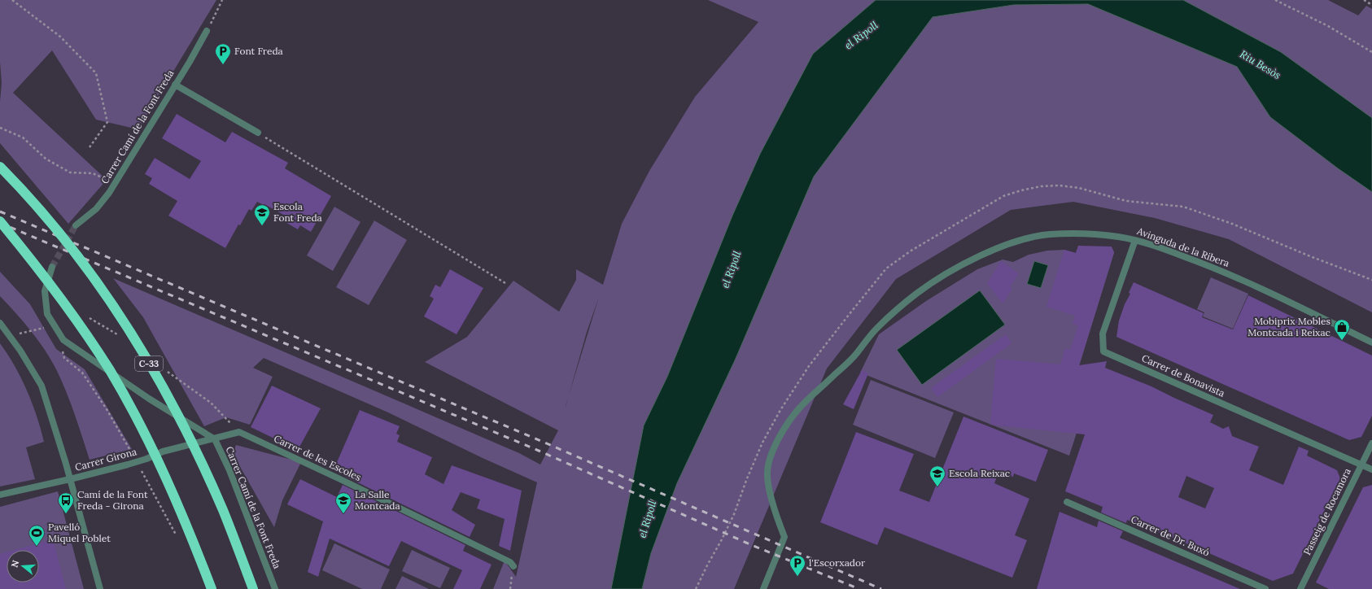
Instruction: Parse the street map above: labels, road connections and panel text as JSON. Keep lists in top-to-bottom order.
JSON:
{
  "streets": {
    "highway": ["C-33"],
    "street": [
      "Carrer Camí de la Font Freda",
      "Avinguda de la Ribera",
      "Carrer de Bonavista",
      "Carrer de les Escoles",
      "Carrer Girona",
      "Passeig de Rocamora",
      "Carrer de Dr. Buxó"
    ]
  },
  "crossings": [
    ["Carrer Camí de la Font Freda", "Carrer de les Escoles"],
    ["Carrer Camí de la Font Freda", "Carrer Girona"],
    ["Avinguda de la Ribera", "Carrer de Bonavista"],
    ["Carrer de Bonavista", "Passeig de Rocamora"],
    ["Carrer de les Escoles", "Carrer Girona"]
  ],
  "water": ["el Ripoll", "Riu Besòs"],
  "places": {
    "parking": ["Font Freda", "l'Escorxador"],
    "school or university": ["Escola Font Freda", "Escola Reixac", "La Salle Montcada"],
    "shop": ["Mobiprix Mobles Montcada i Reixac"],
    "bus stop": ["Camí de la Font Freda - Girona"],
    "sports": ["Pavelló Miquel Poblet"]
  },
  "north": "left"
}
